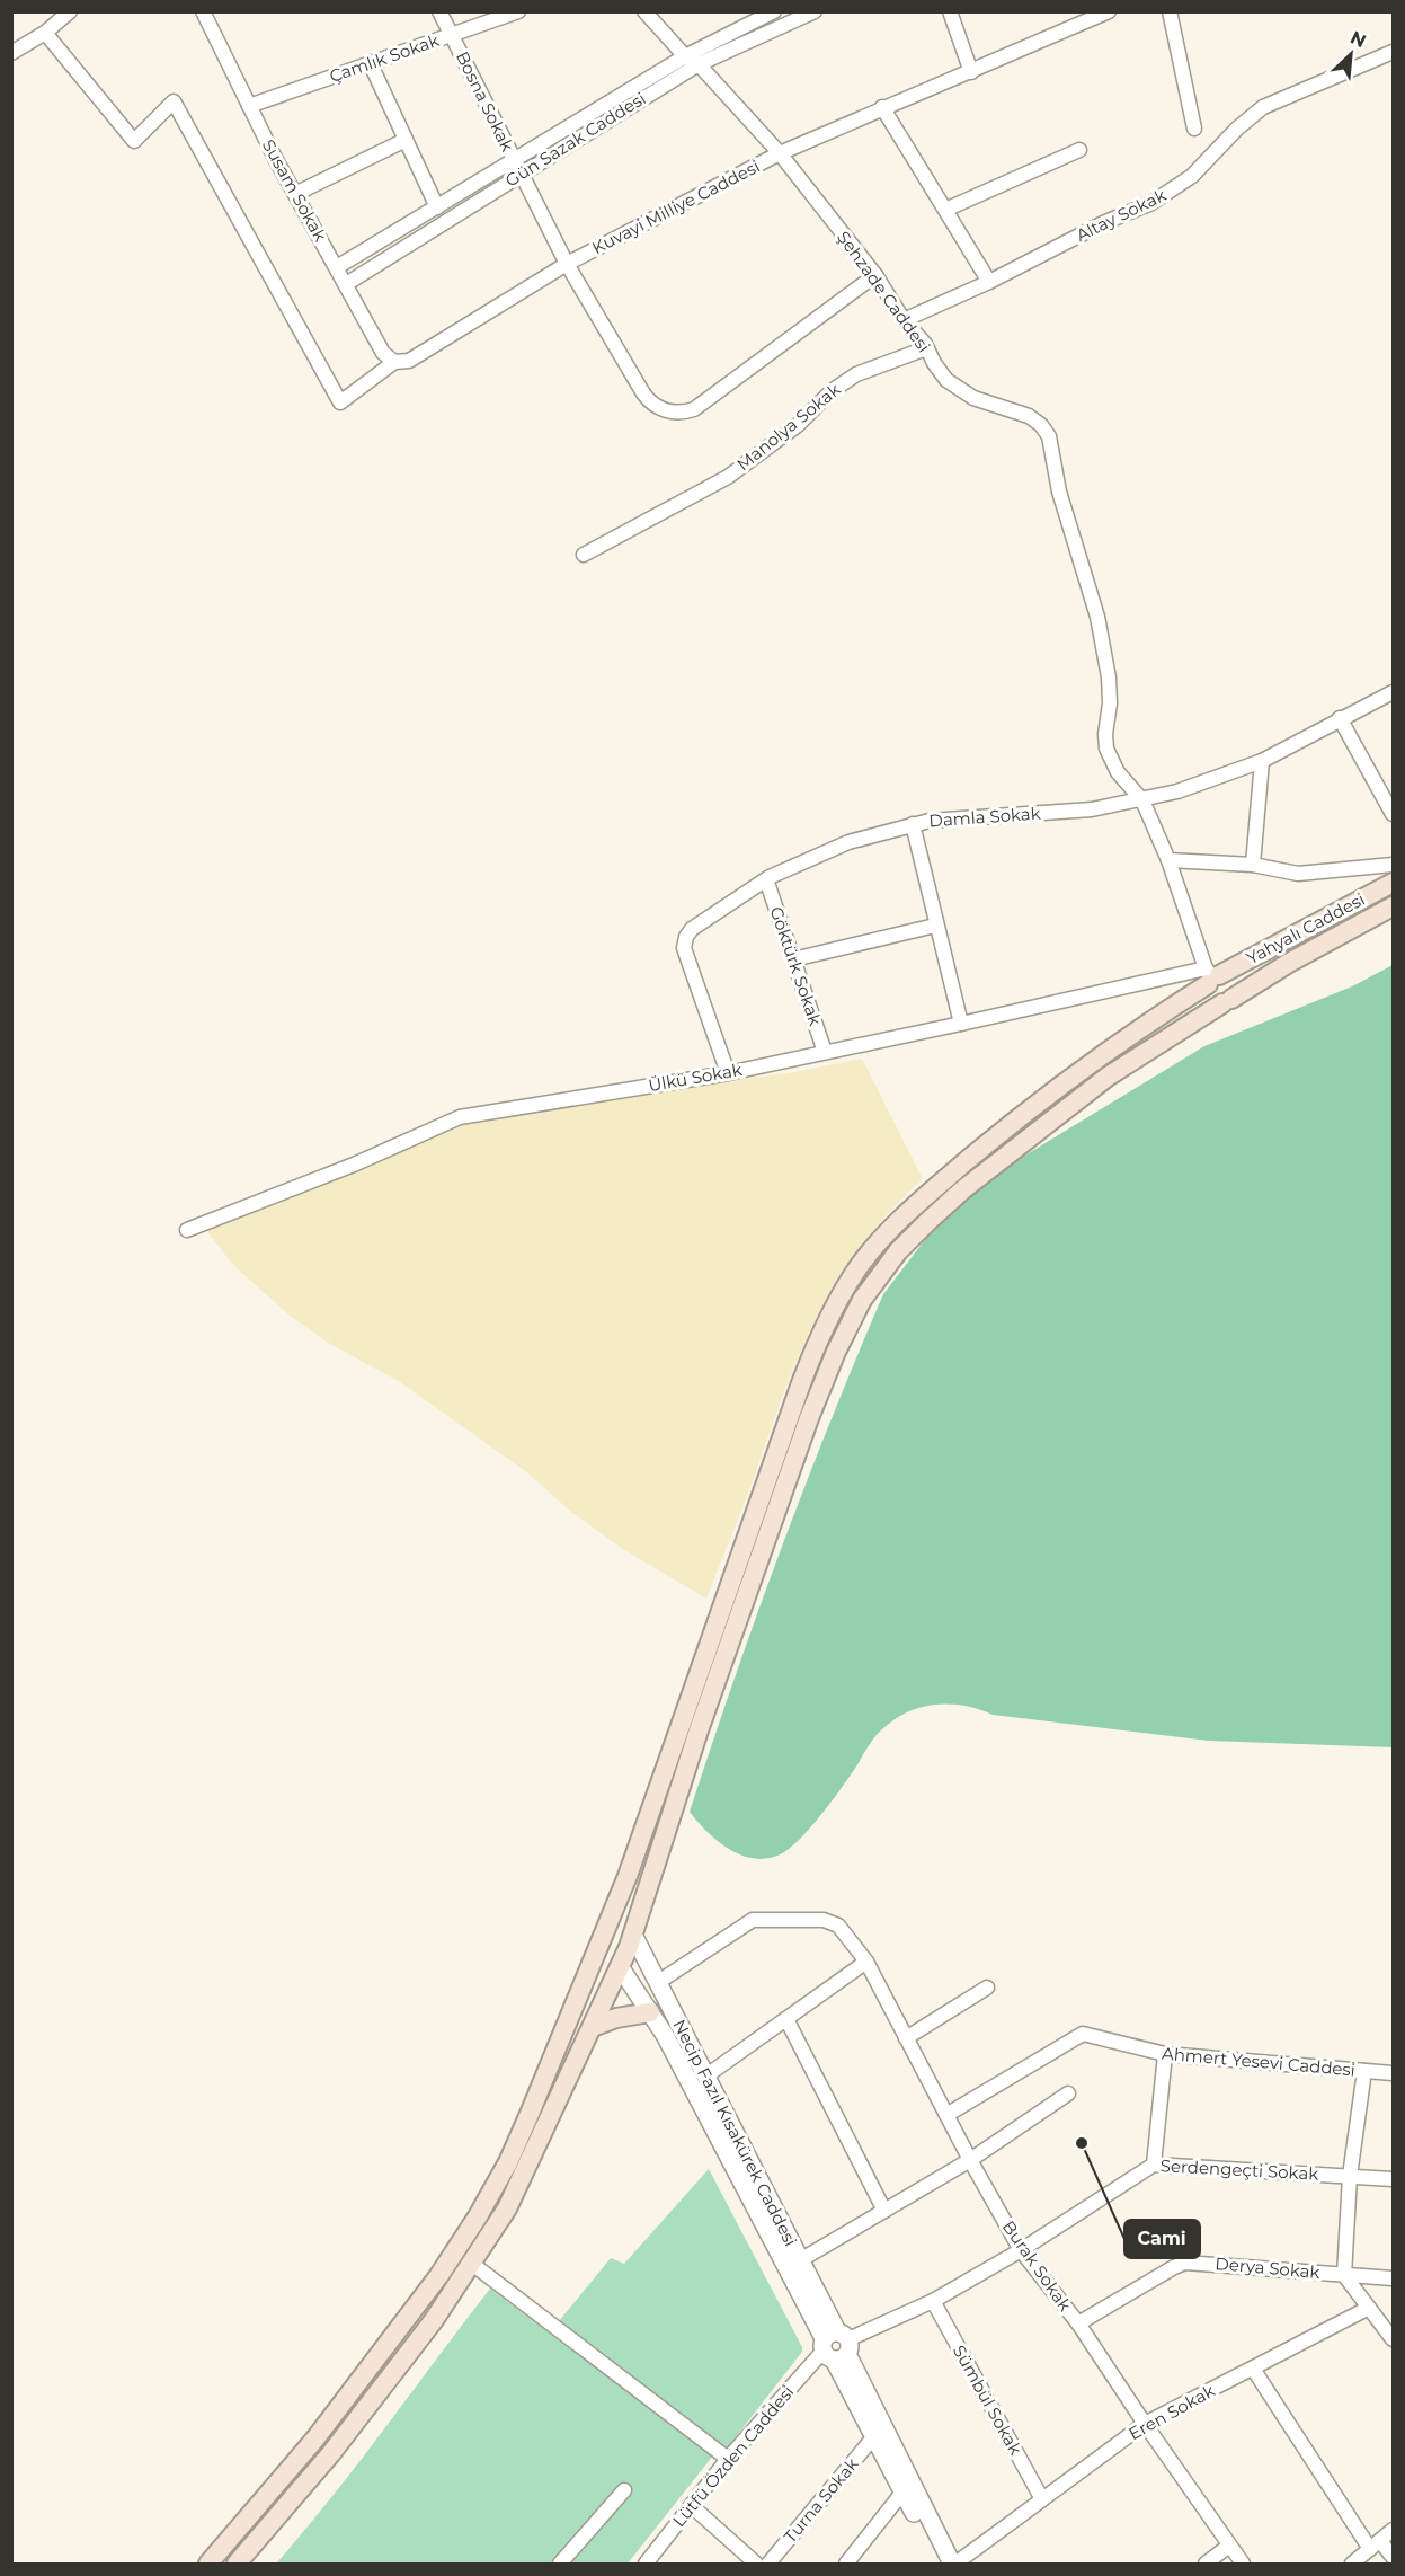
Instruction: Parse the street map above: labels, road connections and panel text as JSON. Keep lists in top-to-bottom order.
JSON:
{
  "streets": {
    "main road": ["Yahyalı Caddesi"],
    "street": [
      "Çamlık Sokak",
      "Bosna Sokak",
      "Gün Sazak Caddesi",
      "Susam Sokak",
      "Kuvayi Milliye Caddesi",
      "Altay Sokak",
      "Şehzade Caddesi",
      "Manolya Sokak",
      "Damla Sokak",
      "Göktürk Sokak",
      "Ülkü Sokak",
      "Ahmert Yesevi Caddesi",
      "Necip Fazıl Kısakürek Caddesi",
      "Serdengeçti Sokak",
      "Burak Sokak",
      "Derya Sokak",
      "Sümbül Sokak",
      "Eren Sokak",
      "Lütfü Özden Caddesi",
      "Turna Sokak"
    ]
  },
  "crossings": [
    ["Çamlık Sokak", "Bosna Sokak"],
    ["Çamlık Sokak", "Susam Sokak"],
    ["Bosna Sokak", "Gün Sazak Caddesi"],
    ["Bosna Sokak", "Kuvayi Milliye Caddesi"],
    ["Bosna Sokak", "Şehzade Caddesi"],
    ["Gün Sazak Caddesi", "Susam Sokak"],
    ["Gün Sazak Caddesi", "Şehzade Caddesi"],
    ["Susam Sokak", "Kuvayi Milliye Caddesi"],
    ["Kuvayi Milliye Caddesi", "Şehzade Caddesi"],
    ["Altay Sokak", "Şehzade Caddesi"],
    ["Şehzade Caddesi", "Manolya Sokak"],
    ["Şehzade Caddesi", "Damla Sokak"],
    ["Şehzade Caddesi", "Yahyalı Caddesi"],
    ["Şehzade Caddesi", "Ülkü Sokak"],
    ["Damla Sokak", "Göktürk Sokak"],
    ["Damla Sokak", "Ülkü Sokak"],
    ["Yahyalı Caddesi", "Ülkü Sokak"],
    ["Yahyalı Caddesi", "Necip Fazıl Kısakürek Caddesi"],
    ["Göktürk Sokak", "Ülkü Sokak"],
    ["Ahmert Yesevi Caddesi", "Burak Sokak"],
    ["Necip Fazıl Kısakürek Caddesi", "Serdengeçti Sokak"],
    ["Necip Fazıl Kısakürek Caddesi", "Burak Sokak"],
    ["Necip Fazıl Kısakürek Caddesi", "Eren Sokak"],
    ["Necip Fazıl Kısakürek Caddesi", "Lütfü Özden Caddesi"],
    ["Necip Fazıl Kısakürek Caddesi", "Turna Sokak"],
    ["Serdengeçti Sokak", "Burak Sokak"],
    ["Serdengeçti Sokak", "Sümbül Sokak"],
    ["Serdengeçti Sokak", "Lütfü Özden Caddesi"],
    ["Burak Sokak", "Derya Sokak"],
    ["Burak Sokak", "Eren Sokak"],
    ["Sümbül Sokak", "Eren Sokak"]
  ],
  "places": ["Cami"],
  "north": "top right"
}
